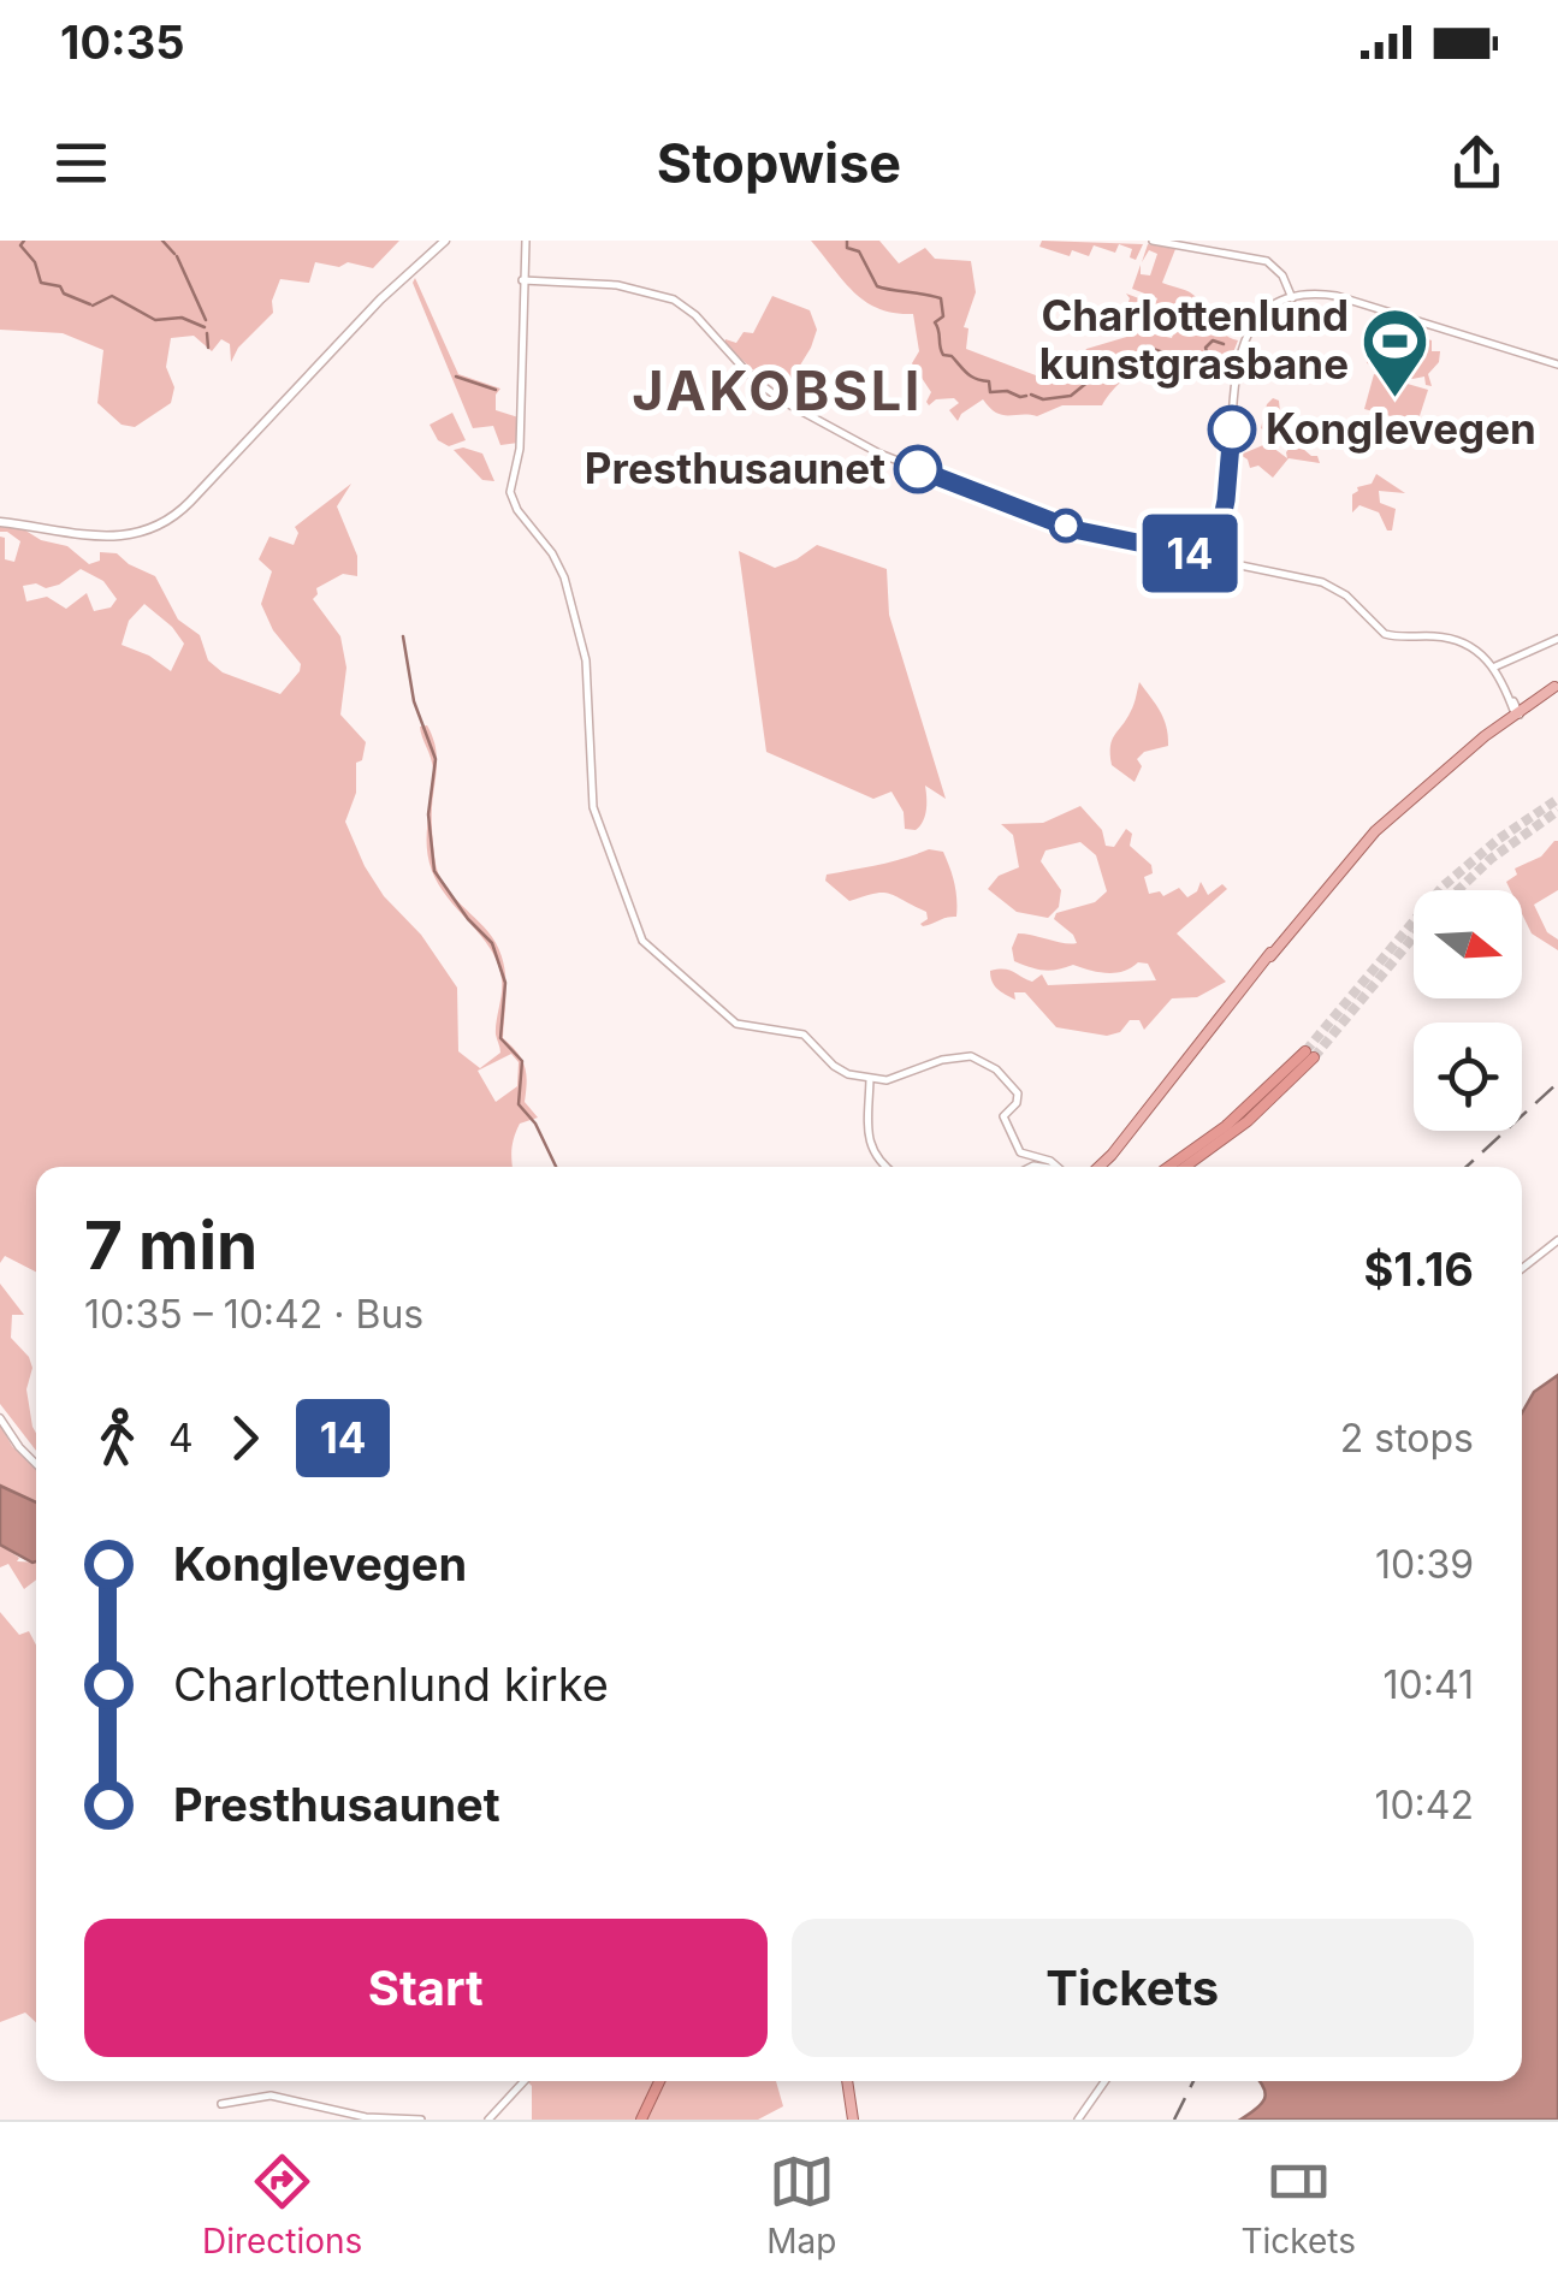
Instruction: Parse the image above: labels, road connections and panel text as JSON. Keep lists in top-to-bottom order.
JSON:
{
  "districts": ["JAKOBSLI"],
  "places": {
    "sports": ["Charlottenlund kunstgrasbane"],
    "other": ["Konglevegen", "Presthusaunet"]
  },
  "lines": ["bus line 14"],
  "north": "right",
  "page": {
    "status": "10:35",
    "header": "Stopwise",
    "on_map": "14",
    "heading": ["7 min", "10:35 – 10:42 · Bus", "$1.16"],
    "legs": ["4", "14", "2 stops"],
    "list": [
      {
        "name": "Konglevegen",
        "value": "10:39"
      },
      {
        "name": "Charlottenlund kirke",
        "value": "10:41"
      },
      {
        "name": "Presthusaunet",
        "value": "10:42"
      }
    ],
    "buttons": ["Start", "Tickets"],
    "tabs": ["Directions", "Map", "Tickets"]
  }
}
